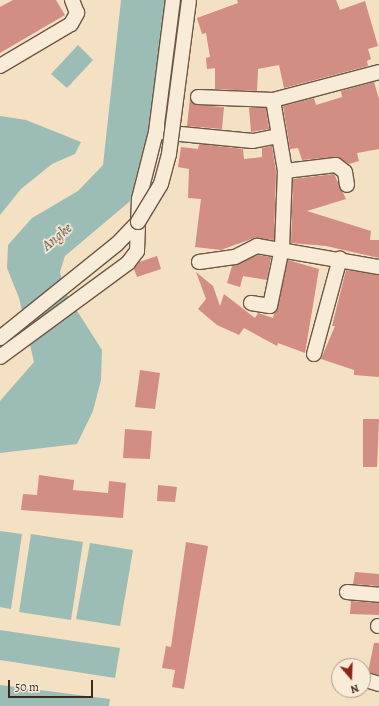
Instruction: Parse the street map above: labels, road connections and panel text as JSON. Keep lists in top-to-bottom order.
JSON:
{
  "water": ["Angke"],
  "scale_bar": "50 m",
  "north": "bottom"
}
